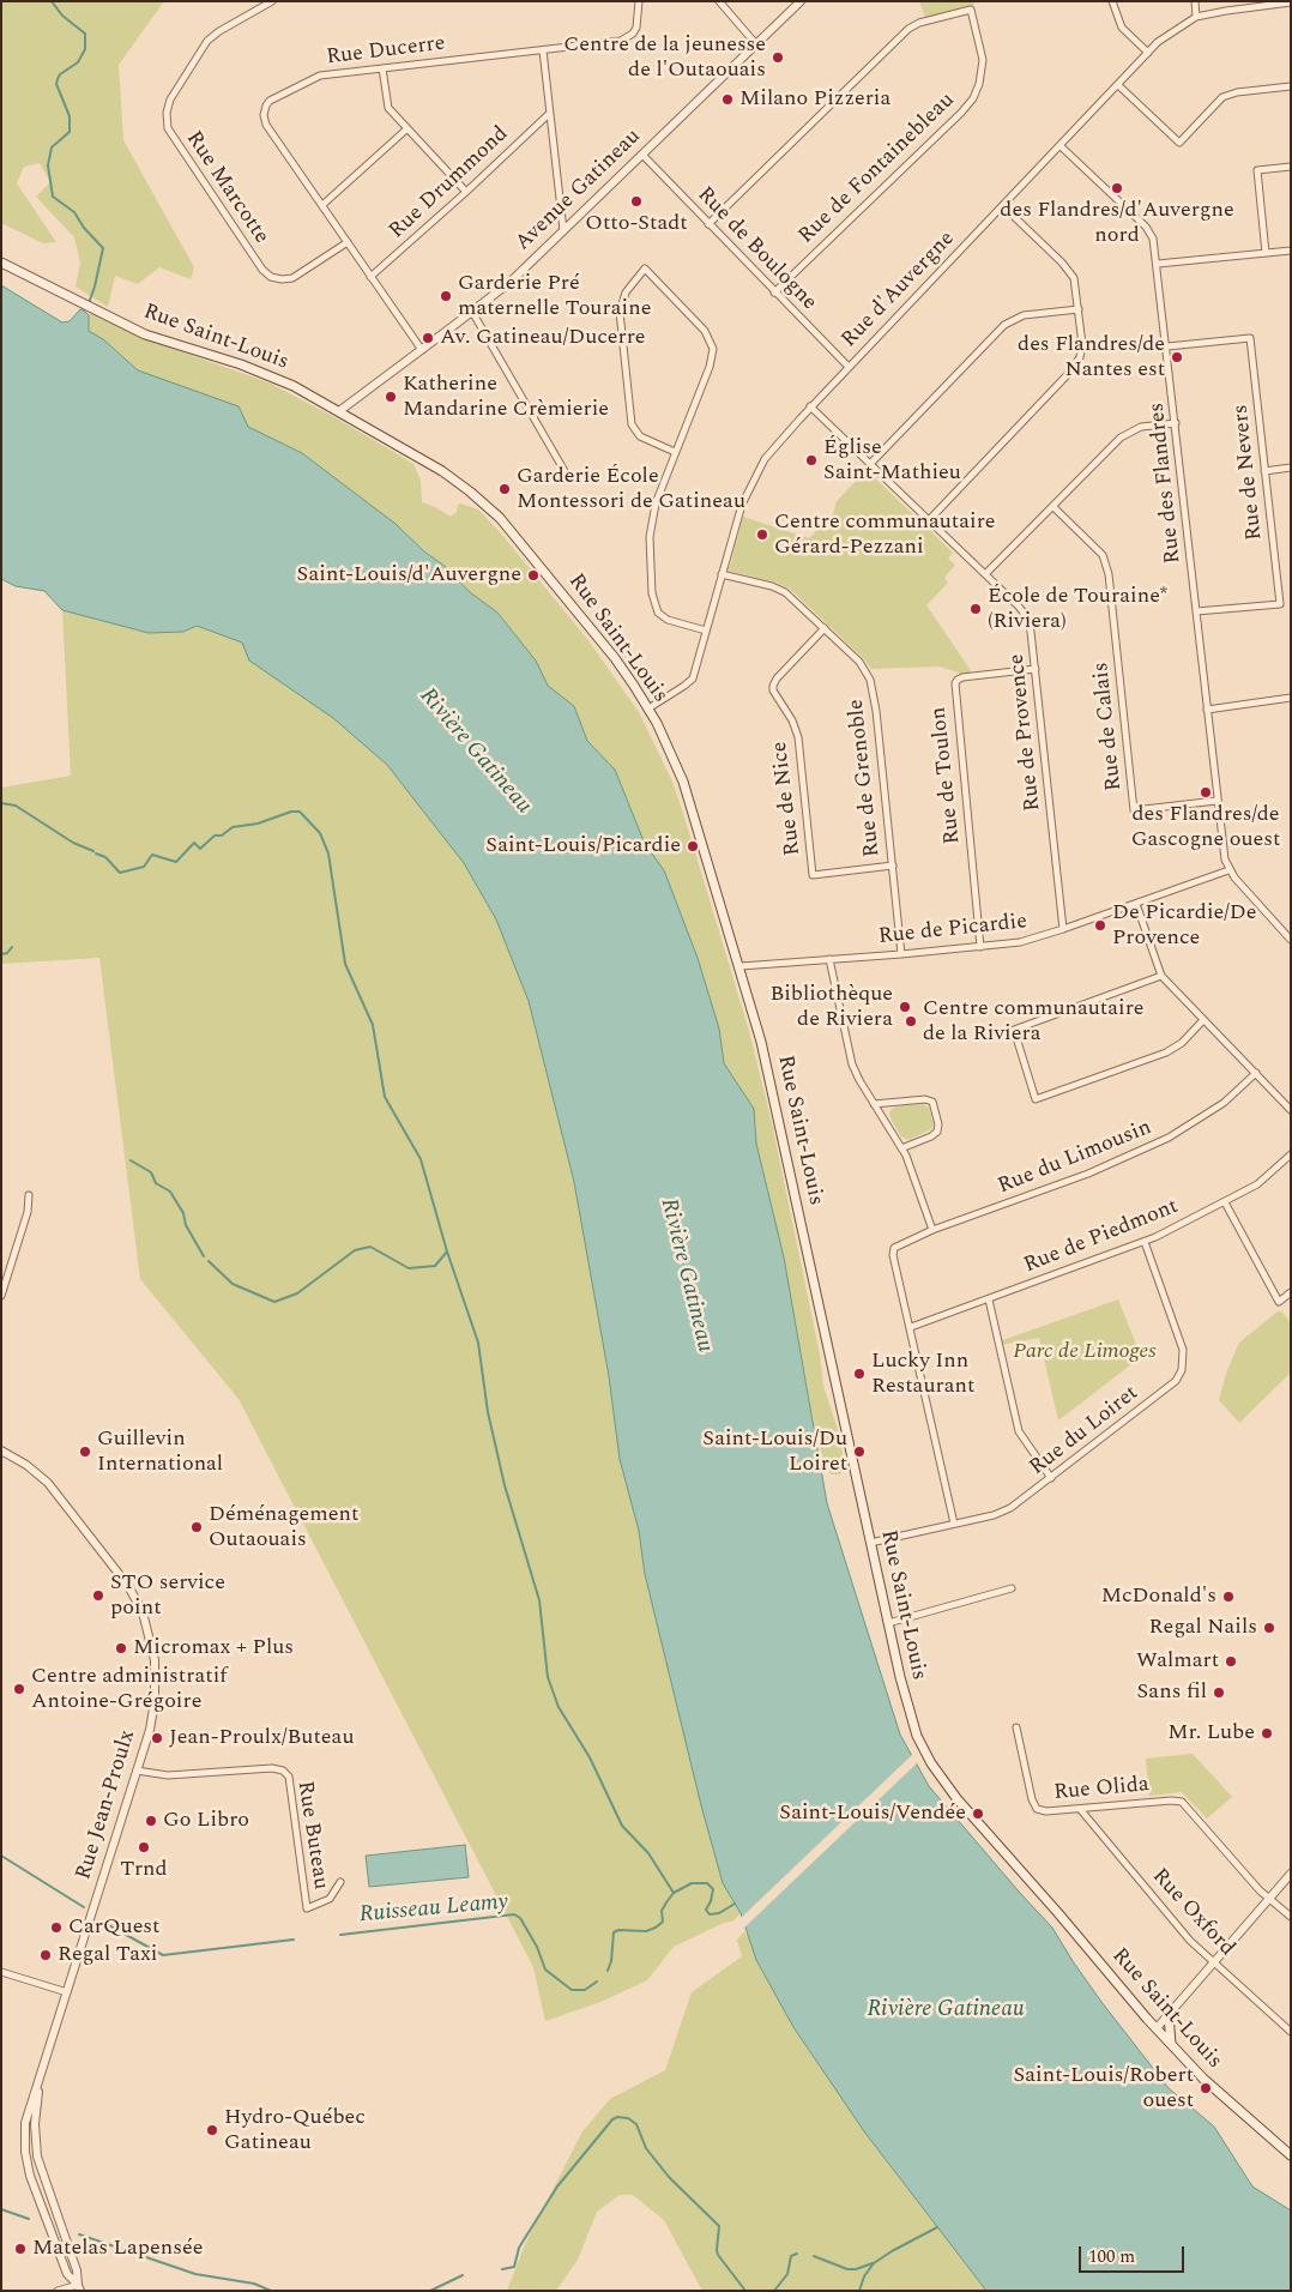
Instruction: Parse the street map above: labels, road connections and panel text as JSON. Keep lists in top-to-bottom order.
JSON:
{
  "streets": {
    "main road": ["Rue Saint-Louis"],
    "street": [
      "Rue Ducerre",
      "Rue de Fontainebleau",
      "Rue Drummond",
      "Rue Marcotte",
      "Avenue Gatineau",
      "Rue de Boulogne",
      "Rue d'Auvergne",
      "Rue de Nevers",
      "Rue des Flandres",
      "Rue de Calais",
      "Rue de Provence",
      "Rue de Toulon",
      "Rue de Grenoble",
      "Rue de Nice",
      "Rue de Picardie",
      "Rue du Limousin",
      "Rue de Piedmont",
      "Rue du Loiret",
      "Rue Olida",
      "Rue Jean-Proulx",
      "Rue Buteau",
      "Rue Oxford"
    ]
  },
  "crossings": [
    ["Rue Ducerre", "Rue Drummond"],
    ["Rue Ducerre", "Rue Marcotte"],
    ["Rue Ducerre", "Avenue Gatineau"],
    ["Rue de Fontainebleau", "Rue de Boulogne"],
    ["Avenue Gatineau", "Rue de Boulogne"],
    ["Avenue Gatineau", "Rue Saint-Louis"],
    ["Rue de Boulogne", "Rue d'Auvergne"],
    ["Rue d'Auvergne", "Rue Saint-Louis"],
    ["Rue d'Auvergne", "Rue des Flandres"],
    ["Rue d'Auvergne", "Rue de Provence"],
    ["Rue d'Auvergne", "Rue de Grenoble"],
    ["Rue Saint-Louis", "Rue de Picardie"],
    ["Rue Saint-Louis", "Rue du Loiret"],
    ["Rue de Nevers", "Rue des Flandres"],
    ["Rue des Flandres", "Rue de Calais"],
    ["Rue des Flandres", "Rue de Picardie"],
    ["Rue de Provence", "Rue de Toulon"],
    ["Rue de Provence", "Rue de Picardie"],
    ["Rue de Toulon", "Rue de Picardie"],
    ["Rue de Grenoble", "Rue de Nice"],
    ["Rue de Grenoble", "Rue de Picardie"],
    ["Rue du Limousin", "Rue de Piedmont"],
    ["Rue de Piedmont", "Rue du Loiret"],
    ["Rue Olida", "Rue Oxford"],
    ["Rue Jean-Proulx", "Rue Buteau"]
  ],
  "water": ["Rivière Gatineau", "Ruisseau Leamy"],
  "parks": ["Parc de Limoges"],
  "places": [
    "Centre de la jeunesse de l'Outaouais",
    "Milano Pizzeria",
    "des Flandres/d'Auvergne nord",
    "Otto-Stadt",
    "Garderie Pré maternelle Touraine",
    "Av. Gatineau/Ducerre",
    "des Flandres/de Nantes est",
    "Katherine Mandarine Crèmierie",
    "Église Saint-Mathieu",
    "Garderie École Montessori de Gatineau",
    "Centre communautaire Gérard-Pezzani",
    "Saint-Louis/d'Auvergne",
    "École de Touraine* (Riviera)",
    "des Flandres/de Gascogne ouest",
    "Saint-Louis/Picardie",
    "De Picardie/De Provence",
    "Bibliothèque de Riviera",
    "Centre communautaire de la Riviera",
    "Lucky Inn Restaurant",
    "Guillevin International",
    "Saint-Louis/Du Loiret",
    "Déménagement Outaouais",
    "STO service point",
    "McDonald's",
    "Regal Nails",
    "Micromax + Plus",
    "Walmart",
    "Centre administratif Antoine-Grégoire",
    "Sans fil",
    "Mr. Lube",
    "Jean-Proulx/Buteau",
    "Saint-Louis/Vendée",
    "Go Libro",
    "Trnd",
    "CarQuest",
    "Regal Taxi",
    "Saint-Louis/Robert ouest",
    "Hydro-Québec Gatineau",
    "Matelas Lapensée"
  ],
  "scale_bar": "100 m"
}
